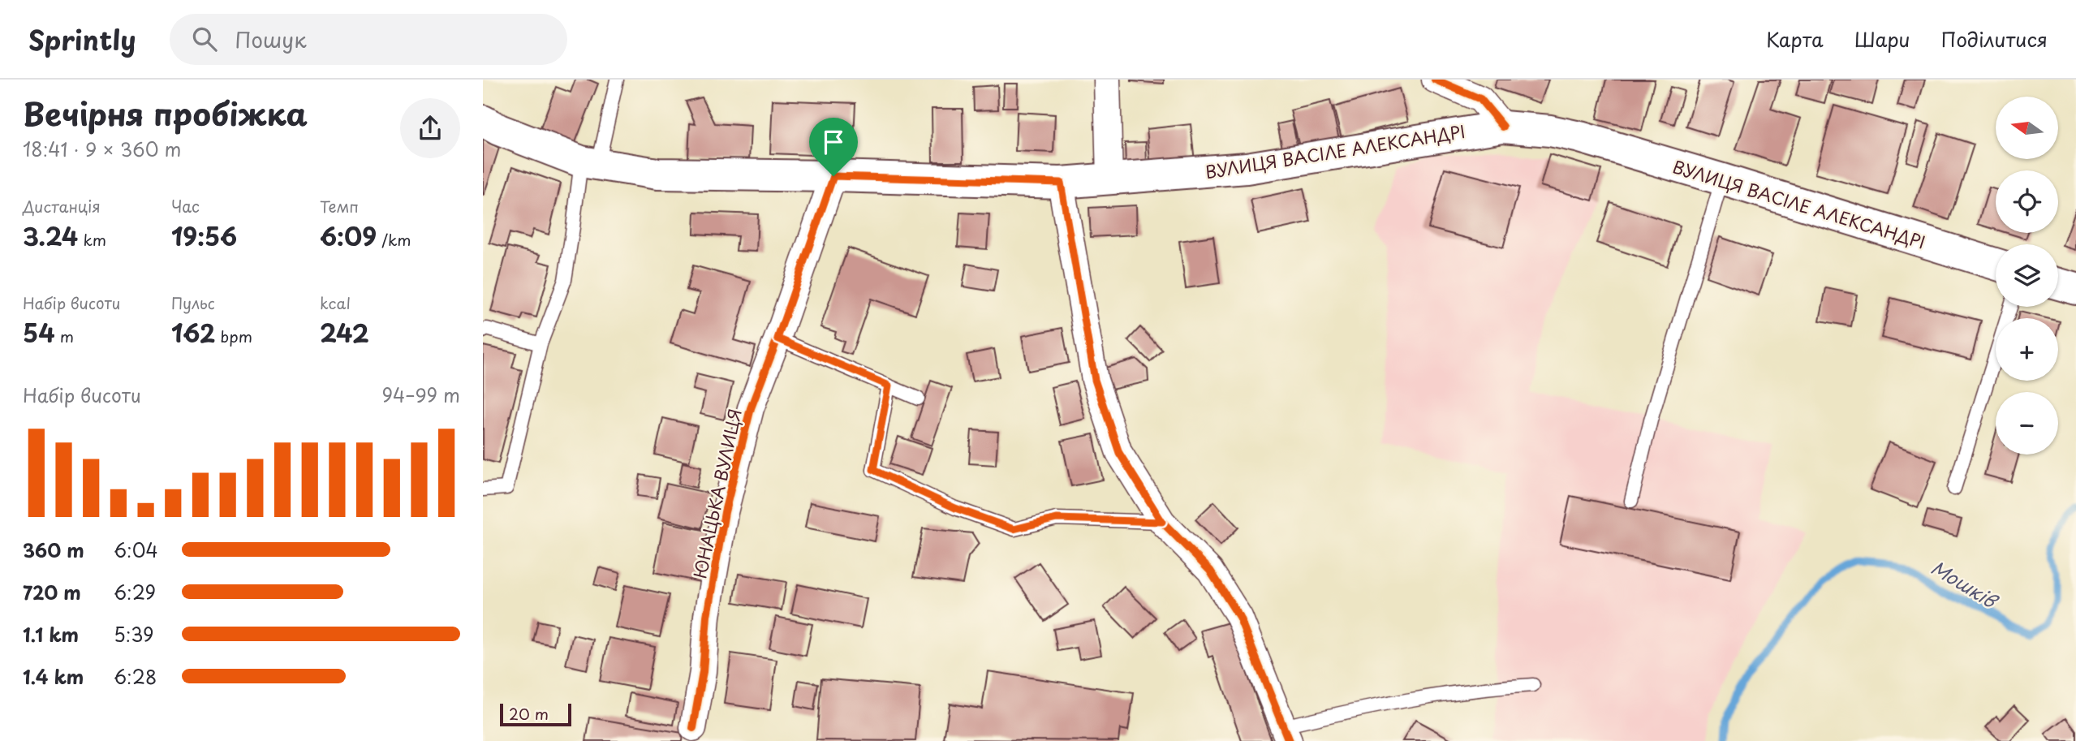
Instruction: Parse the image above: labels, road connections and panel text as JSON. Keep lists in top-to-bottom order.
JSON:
{
  "streets": {
    "main road": ["ВУЛИЦЯ ВАСІЛЕ АЛЕКСАНДРІ"],
    "street": ["ЮНАЦЬКА ВУЛИЦЯ"]
  },
  "crossings": [
    ["ВУЛИЦЯ ВАСІЛЕ АЛЕКСАНДРІ", "ЮНАЦЬКА ВУЛИЦЯ"]
  ],
  "water": ["Мошків"],
  "scale_bar": "20 m",
  "north": "left",
  "page": {
    "header": "Sprintly",
    "search": "Пошук",
    "nav": ["Карта", "Шари", "Поділитися"],
    "heading": ["Вечірня пробіжка", "18:41 · 9 × 360 m"],
    "map_buttons": ["+", "−"],
    "stats": [
      ["Дистанція", "3.24 km"],
      ["Час", "19:56"],
      ["Темп", "6:09 /km"],
      ["Набір висоти", "54 m"],
      ["Пульс", "162 bpm"],
      ["kcal", "242"]
    ],
    "chart": ["Набір висоти", "94–99 m"],
    "list": [
      {
        "name": "360 m",
        "note": "6:04"
      },
      {
        "name": "720 m",
        "note": "6:29"
      },
      {
        "name": "1.1 km",
        "note": "5:39"
      },
      {
        "name": "1.4 km",
        "note": "6:28"
      }
    ],
    "scale": "20 m"
  }
}
